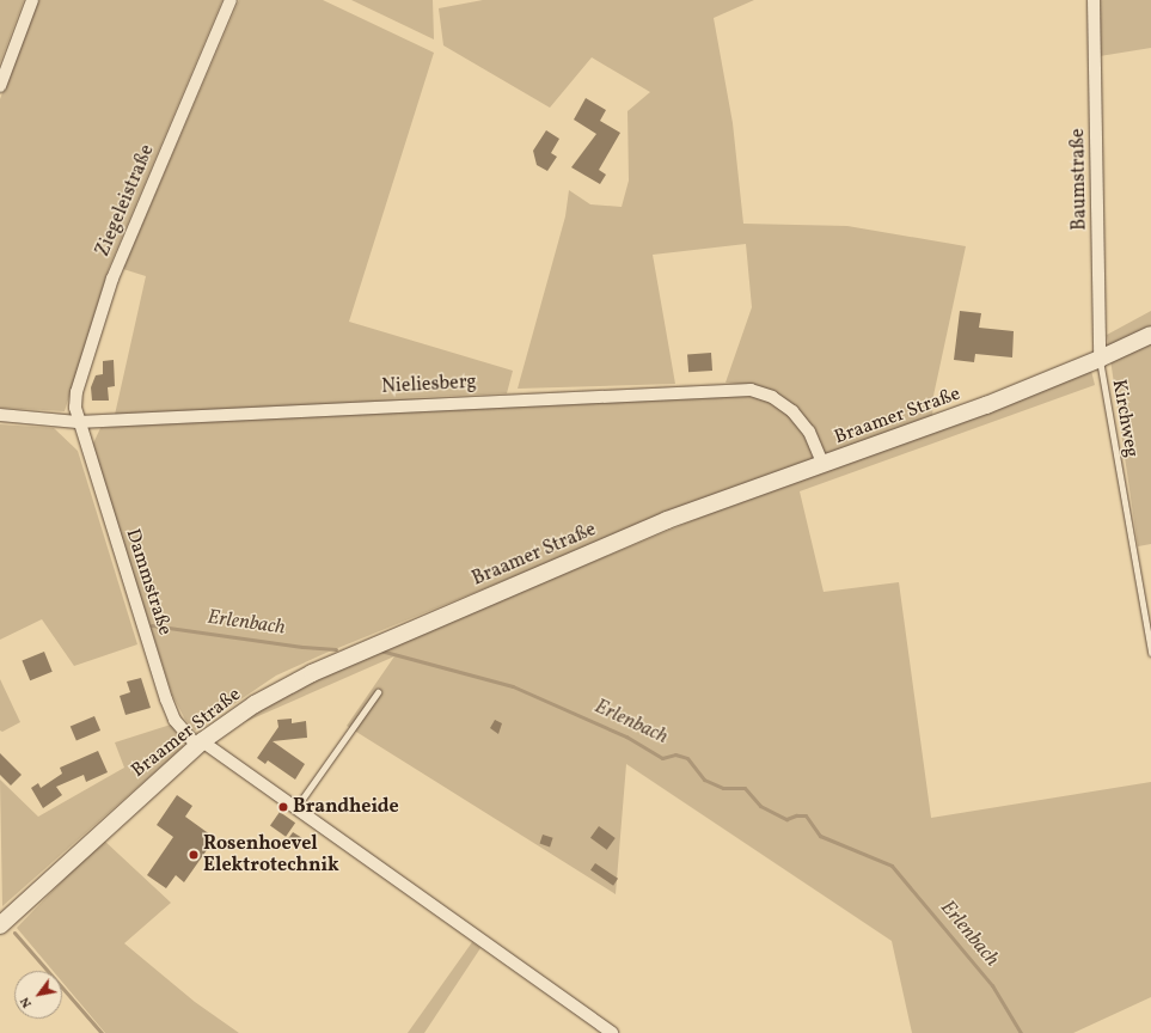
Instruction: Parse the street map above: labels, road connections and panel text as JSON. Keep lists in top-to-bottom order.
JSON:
{
  "streets": {
    "street": [
      "Baumstraße",
      "Ziegeleistraße",
      "Nieliesberg",
      "Braamer Straße",
      "Dammstraße"
    ],
    "lane": ["Kirchweg"]
  },
  "crossings": [
    ["Baumstraße", "Braamer Straße"],
    ["Baumstraße", "Kirchweg"],
    ["Ziegeleistraße", "Nieliesberg"],
    ["Ziegeleistraße", "Dammstraße"],
    ["Nieliesberg", "Braamer Straße"],
    ["Nieliesberg", "Dammstraße"],
    ["Braamer Straße", "Kirchweg"],
    ["Braamer Straße", "Dammstraße"]
  ],
  "water": ["Erlenbach"],
  "places": ["Brandheide", "Rosenhoevel Elektrotechnik"],
  "north": "bottom left"
}
